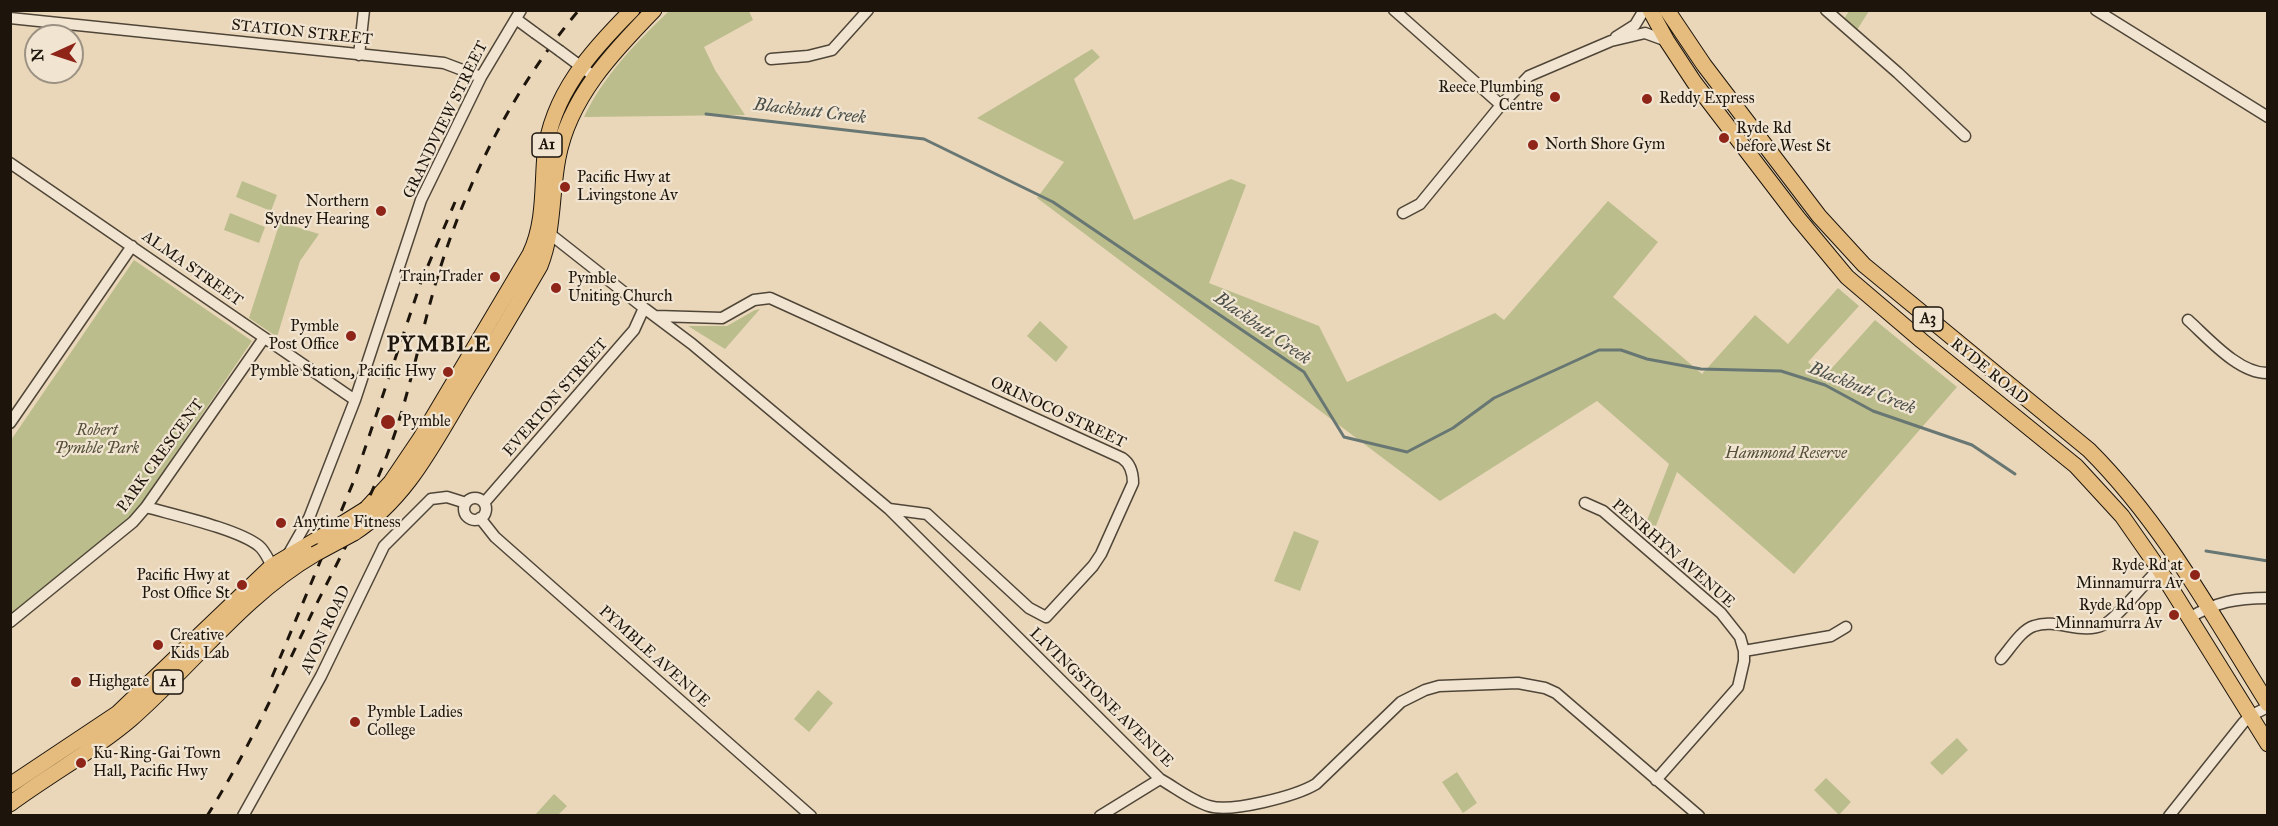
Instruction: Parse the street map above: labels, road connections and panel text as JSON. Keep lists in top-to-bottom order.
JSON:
{
  "streets": {
    "highway": ["A1", "A3", "RYDE ROAD"],
    "street": [
      "STATION STREET",
      "GRANDVIEW STREET",
      "ALMA STREET",
      "EVERTON STREET",
      "ORINOCO STREET",
      "PARK CRESCENT",
      "PENRHYN AVENUE",
      "AVON ROAD",
      "PYMBLE AVENUE",
      "LIVINGSTONE AVENUE"
    ]
  },
  "crossings": [
    ["STATION STREET", "GRANDVIEW STREET"],
    ["GRANDVIEW STREET", "A1"],
    ["GRANDVIEW STREET", "ALMA STREET"],
    ["A1", "LIVINGSTONE AVENUE"],
    ["ALMA STREET", "PARK CRESCENT"],
    ["EVERTON STREET", "AVON ROAD"],
    ["EVERTON STREET", "PYMBLE AVENUE"],
    ["EVERTON STREET", "LIVINGSTONE AVENUE"],
    ["ORINOCO STREET", "LIVINGSTONE AVENUE"],
    ["AVON ROAD", "PYMBLE AVENUE"]
  ],
  "districts": ["PYMBLE"],
  "water": ["Blackbutt Creek"],
  "parks": ["Robert Pymble Park", "Hammond Reserve"],
  "places": [
    "Reece Plumbing Centre",
    "Reddy Express",
    "Ryde Rd before West St",
    "North Shore Gym",
    "Pacific Hwy at Livingstone Av",
    "Northern Sydney Hearing",
    "Train Trader",
    "Pymble Uniting Church",
    "Pymble Post Office",
    "Pymble Station, Pacific Hwy",
    "Pymble",
    "Anytime Fitness",
    "Ryde Rd at Minnamurra Av",
    "Pacific Hwy at Post Office St",
    "Ryde Rd opp Minnamurra Av",
    "Creative Kids Lab",
    "Highgate",
    "Pymble Ladies College",
    "Ku-Ring-Gai Town Hall, Pacific Hwy"
  ],
  "north": "left"
}
